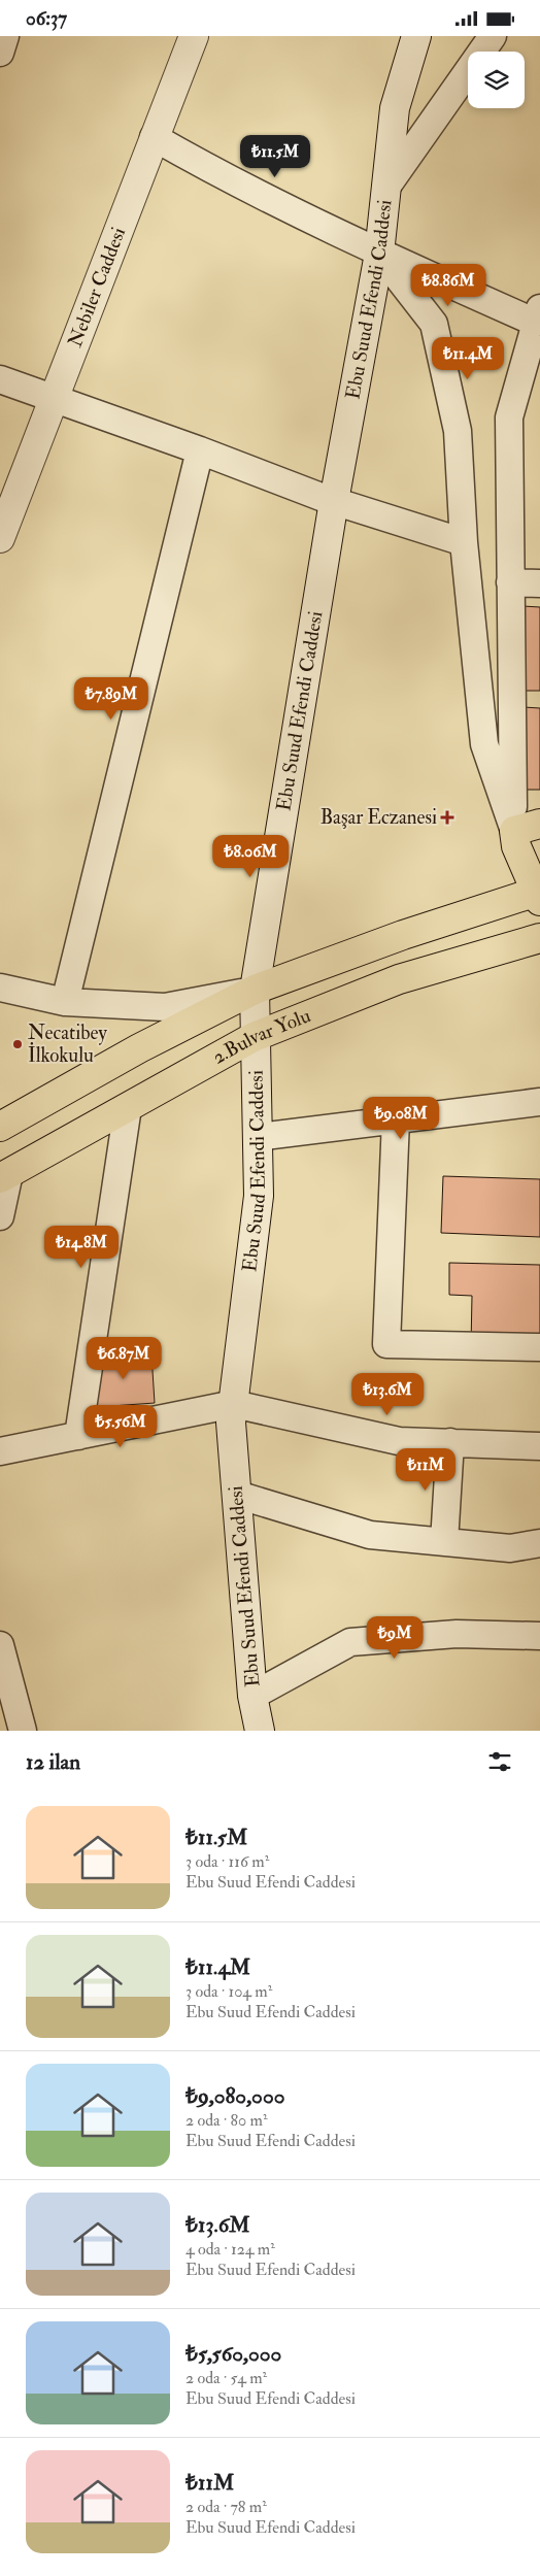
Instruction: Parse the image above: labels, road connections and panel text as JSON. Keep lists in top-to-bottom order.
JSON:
{
  "streets": {
    "main road": ["Nebiler Caddesi", "Ebu Suud Efendi Caddesi", "2.Bulvar Yolu"]
  },
  "crossings": [
    ["Ebu Suud Efendi Caddesi", "2.Bulvar Yolu"]
  ],
  "places": {
    "health": ["Başar Eczanesi"],
    "other": ["Necatibey İlkokulu"]
  },
  "page": {
    "status": "06:37",
    "price": [
      "₺11.5M",
      "₺8.86M",
      "₺11.4M",
      "₺7.89M",
      "₺8.06M",
      "₺9.08M",
      "₺14.8M",
      "₺6.87M",
      "₺13.6M",
      "₺5.56M",
      "₺11M",
      "₺9M"
    ],
    "heading": "12 ilan",
    "list": [
      {
        "name": "₺11.5M",
        "note": "3 oda · 116 m² · Ebu Suud Efendi Caddesi"
      },
      {
        "name": "₺11.4M",
        "note": "3 oda · 104 m² · Ebu Suud Efendi Caddesi"
      },
      {
        "name": "₺9,080,000",
        "note": "2 oda · 80 m² · Ebu Suud Efendi Caddesi"
      },
      {
        "name": "₺13.6M",
        "note": "4 oda · 124 m² · Ebu Suud Efendi Caddesi"
      },
      {
        "name": "₺5,560,000",
        "note": "2 oda · 54 m² · Ebu Suud Efendi Caddesi"
      },
      {
        "name": "₺11M",
        "note": "2 oda · 78 m² · Ebu Suud Efendi Caddesi"
      }
    ]
  }
}
